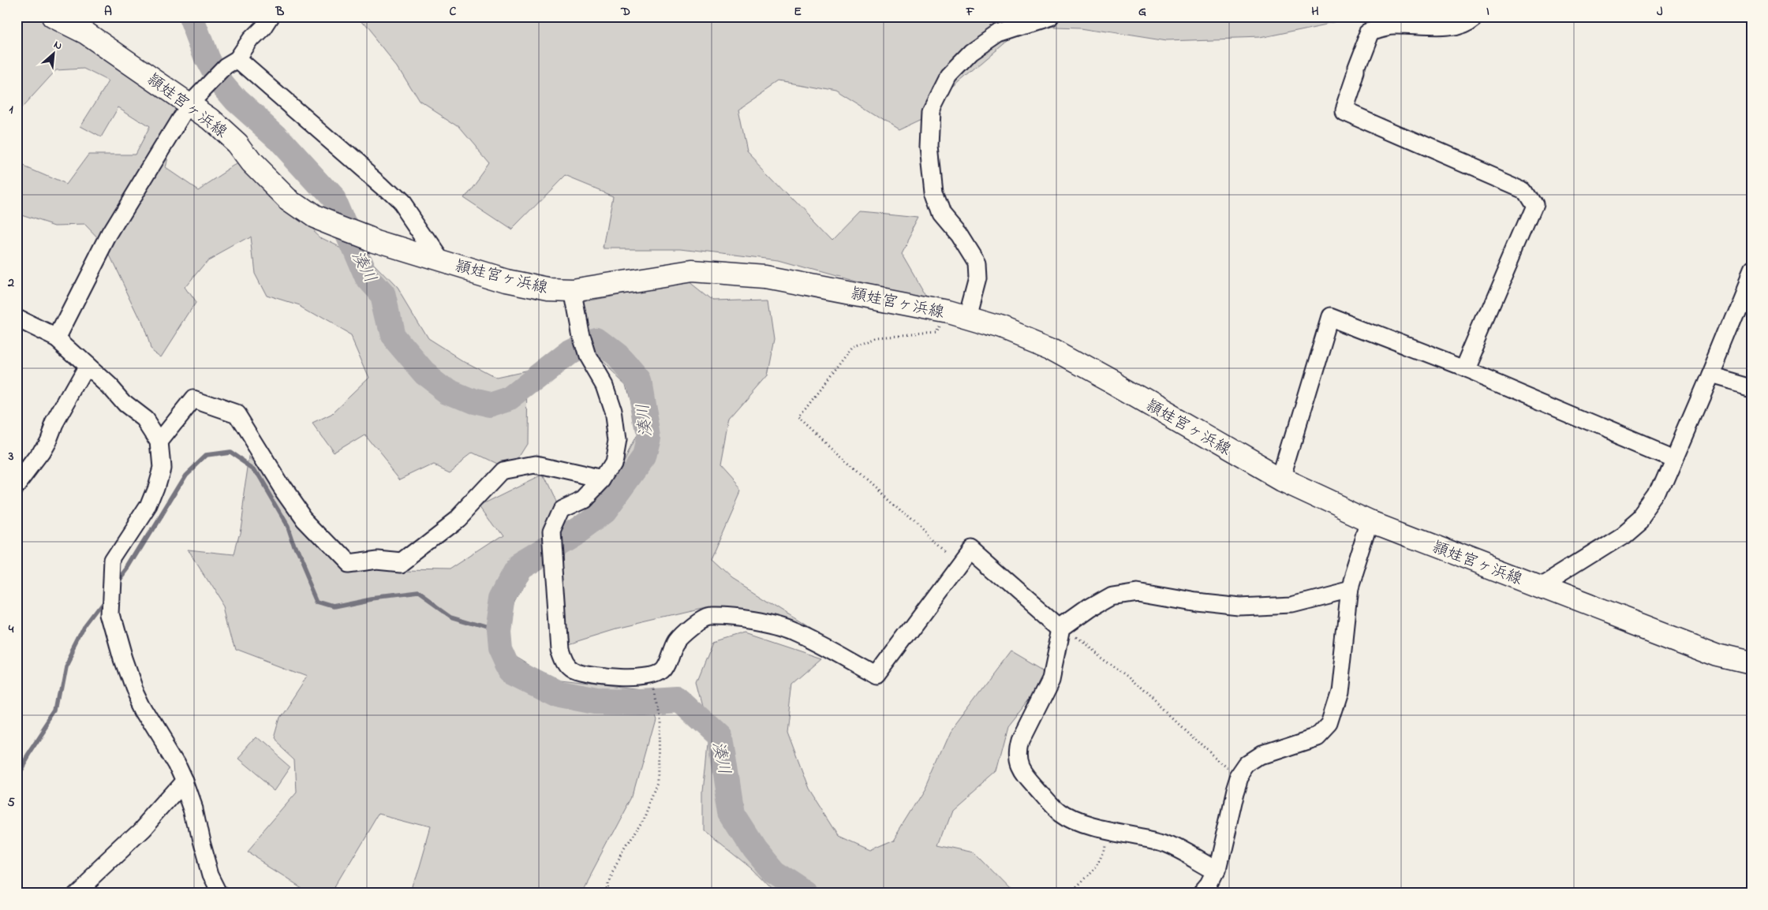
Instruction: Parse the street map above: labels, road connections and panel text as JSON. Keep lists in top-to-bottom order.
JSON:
{
  "streets": {
    "main road": ["頴娃宮ヶ浜線"]
  },
  "water": ["湊川"],
  "north": "top right",
  "grid": {
    "columns": [
      "A",
      "B",
      "C",
      "D",
      "E",
      "F",
      "G",
      "H",
      "I",
      "J"
    ],
    "rows": [
      "1",
      "2",
      "3",
      "4",
      "5"
    ]
  }
}
